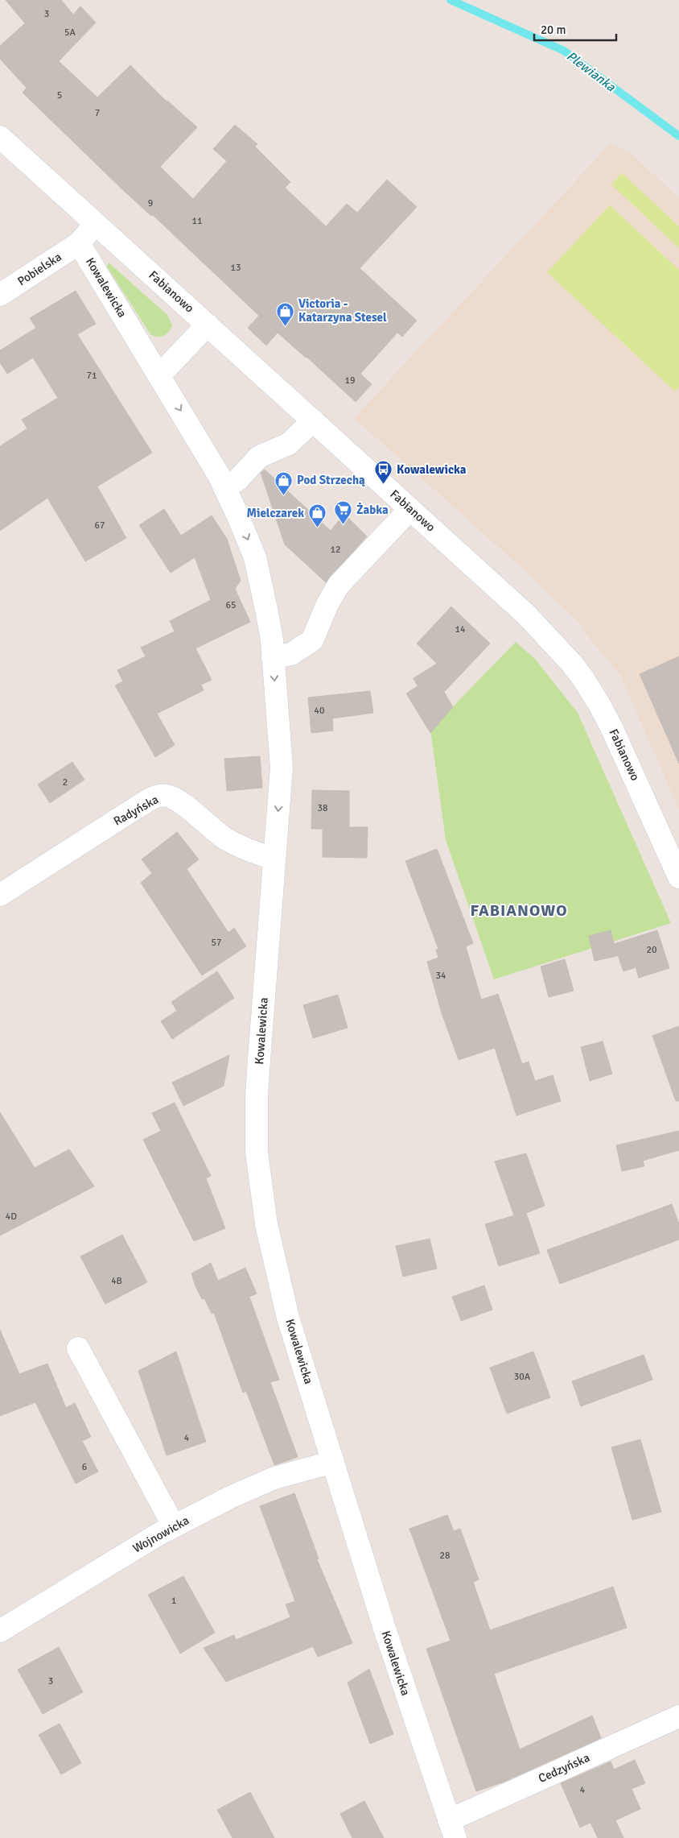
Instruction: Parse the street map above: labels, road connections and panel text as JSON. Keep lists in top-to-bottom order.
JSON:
{
  "streets": {
    "street": [
      "Pobielska",
      "Kowalewicka",
      "Fabianowo",
      "Radyńska",
      "Wojnowicka",
      "Cedzyńska"
    ]
  },
  "crossings": [
    ["Pobielska", "Kowalewicka"],
    ["Pobielska", "Fabianowo"],
    ["Kowalewicka", "Radyńska"],
    ["Kowalewicka", "Wojnowicka"],
    ["Kowalewicka", "Cedzyńska"]
  ],
  "districts": ["FABIANOWO"],
  "water": ["Plewianka"],
  "places": {
    "shop": ["Victoria - Katarzyna Stesel", "Pod Strzechą", "Mielczarek"],
    "bus stop": ["Kowalewicka"],
    "supermarket": ["Żabka"]
  },
  "house_numbers": [
    "3",
    "5A",
    "5",
    "7",
    "9",
    "11",
    "13",
    "71",
    "19",
    "67",
    "12",
    "65",
    "14",
    "40",
    "2",
    "38",
    "57",
    "20",
    "34",
    "4D",
    "4B",
    "30A",
    "4",
    "6",
    "28",
    "1",
    "3",
    "4"
  ],
  "scale_bar": "20 m"
}
